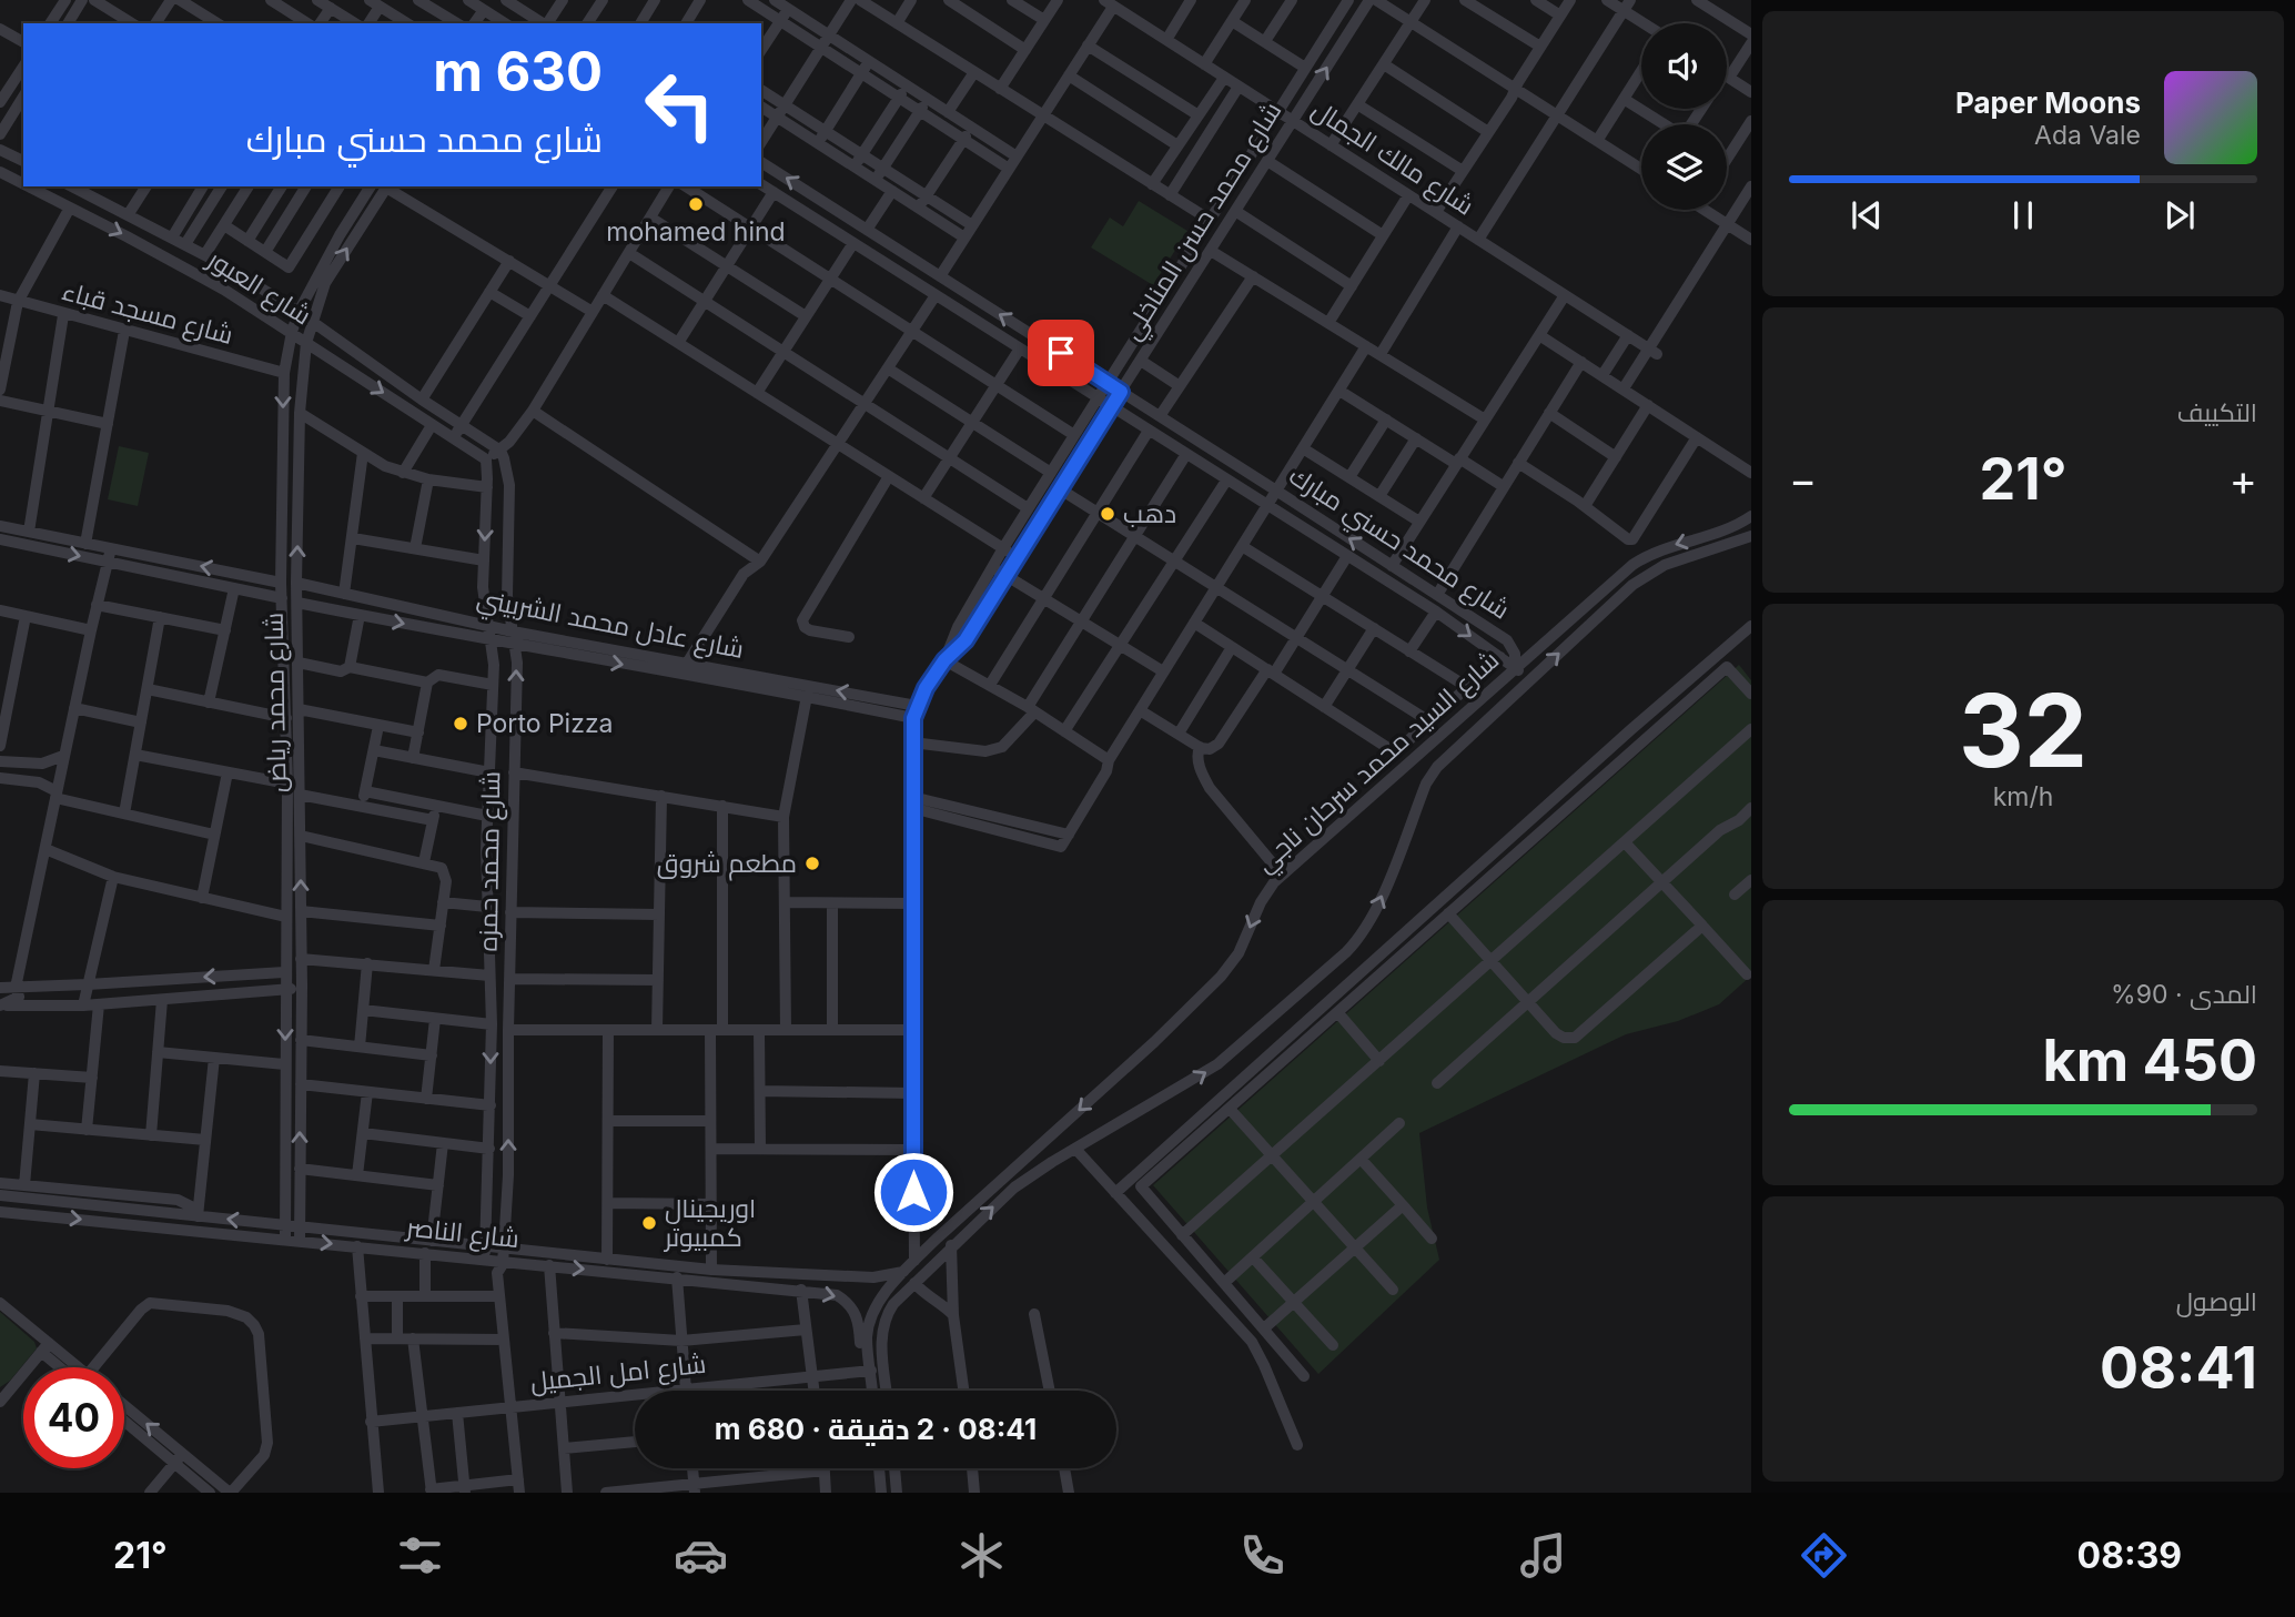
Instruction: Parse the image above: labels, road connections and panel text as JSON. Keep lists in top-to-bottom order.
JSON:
{
  "streets": {
    "street": [
      "شارع مالك الجمال",
      "شارع محمد حسن المناخلي",
      "شارع العبور",
      "شارع مسجد قباء",
      "شارع محمد حسني مبارك",
      "شارع عادل محمد الشربيني",
      "شارع محمد رياض",
      "شارع السيد محمد سرحان ناجي",
      "شارع محمد حمزه",
      "شارع الناصر",
      "شارع امل الجميل"
    ]
  },
  "crossings": [
    ["شارع مالك الجمال", "شارع محمد حسن المناخلي"],
    ["شارع محمد حسن المناخلي", "شارع محمد حسني مبارك"],
    ["شارع محمد حسن المناخلي", "شارع عادل محمد الشربيني"],
    ["شارع محمد حسن المناخلي", "شارع السيد محمد سرحان ناجي"],
    ["شارع العبور", "شارع محمد رياض"],
    ["شارع العبور", "شارع محمد حمزه"],
    ["شارع مسجد قباء", "شارع محمد رياض"],
    ["شارع محمد حسني مبارك", "شارع السيد محمد سرحان ناجي"],
    ["شارع عادل محمد الشربيني", "شارع محمد رياض"],
    ["شارع عادل محمد الشربيني", "شارع محمد حمزه"],
    ["شارع محمد رياض", "شارع الناصر"],
    ["شارع محمد حمزه", "شارع الناصر"],
    ["شارع محمد حمزه", "شارع امل الجميل"],
    ["شارع الناصر", "شارع امل الجميل"]
  ],
  "places": [
    "mohamed hind",
    "دهب",
    "Porto Pizza",
    "مطعم شروق",
    "اوريجينال كمبيوتر"
  ],
  "page": {
    "turn": ["630 m", "شارع محمد حسني مبارك"],
    "song": ["Paper Moons", "Ada Vale"],
    "tile": [
      "التكييف",
      ["32", "km/h"],
      ["المدى · 90%", "450 km"],
      ["الوصول", "08:41"]
    ],
    "heat": ["−", "21°", "+"],
    "limit": "40",
    "trip": "08:41 · 2 دقيقة · 680 m",
    "tabs": ["08:39", "21°"]
  }
}
